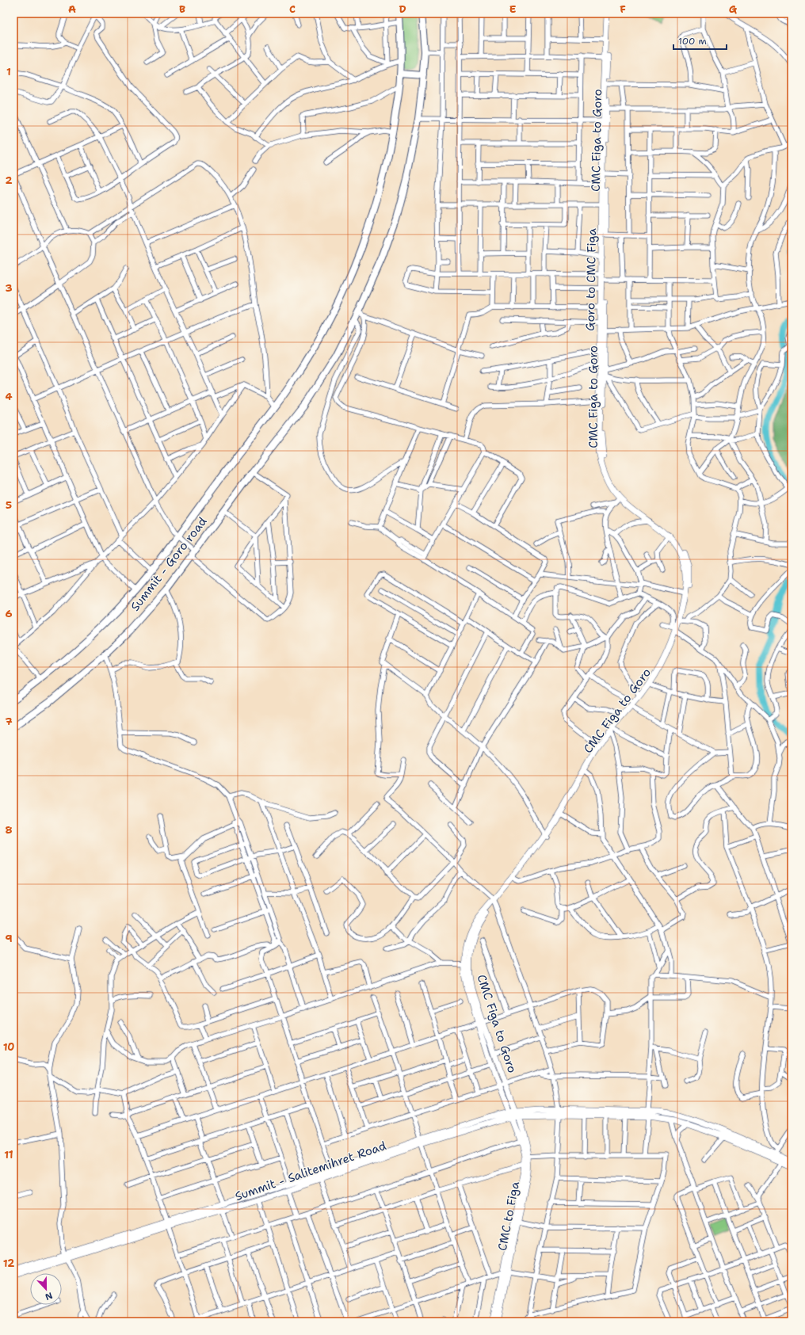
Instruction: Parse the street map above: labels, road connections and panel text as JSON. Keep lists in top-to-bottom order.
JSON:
{
  "streets": {
    "highway": ["Summit - Goro road"],
    "main road": ["CMC Figa to Goro", "Goro to CMC Figa", "Summit - Salitemihret Road"]
  },
  "crossings": [
    ["CMC Figa to Goro", "Goro to CMC Figa"]
  ],
  "scale_bar": "100 m",
  "north": "bottom",
  "grid": {
    "columns": [
      "A",
      "B",
      "C",
      "D",
      "E",
      "F",
      "G"
    ],
    "rows": [
      "1",
      "2",
      "3",
      "4",
      "5",
      "6",
      "7",
      "8",
      "9",
      "10",
      "11",
      "12"
    ]
  }
}
